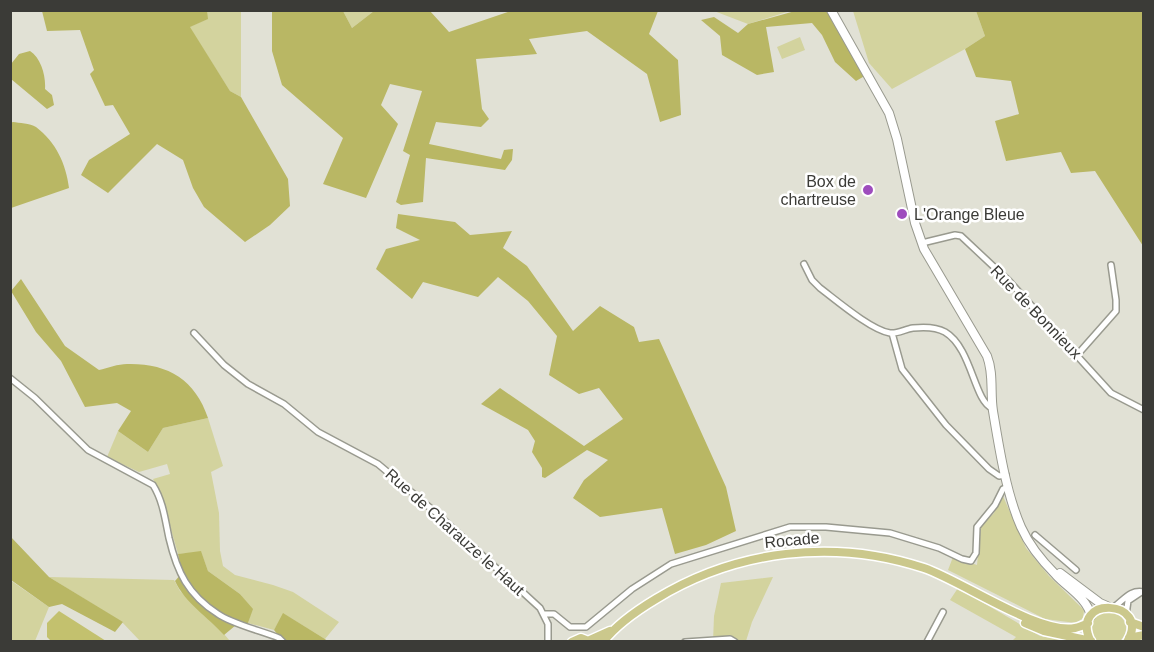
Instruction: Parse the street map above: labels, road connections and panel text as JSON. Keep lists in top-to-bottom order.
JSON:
{
  "streets": {
    "main road": ["Rocade"],
    "street": ["Rue de Bonnieux", "Rue de Charauze le Haut"]
  },
  "places": ["Box de chartreuse", "L'Orange Bleue"]
}
